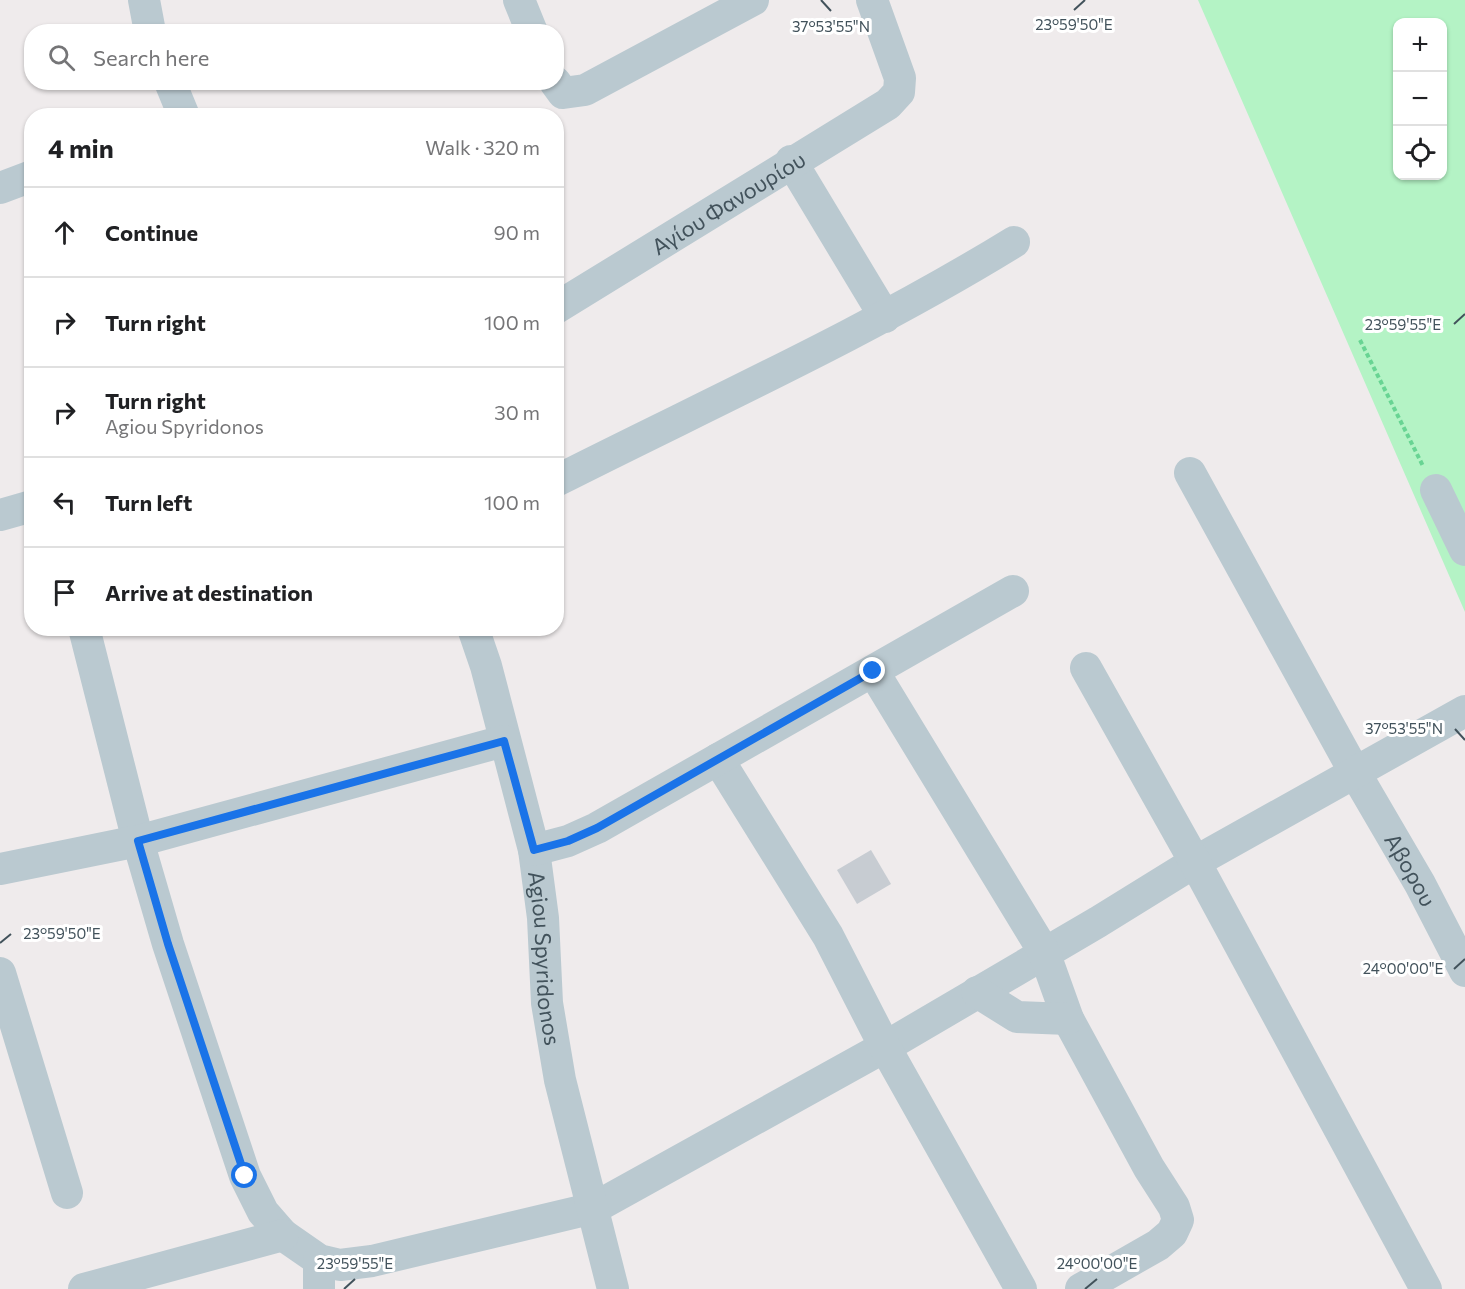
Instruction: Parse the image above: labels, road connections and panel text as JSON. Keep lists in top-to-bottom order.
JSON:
{
  "streets": {
    "street": ["Αγίου Φανουρίου", "Αβορου", "Agiou Spyridonos"]
  },
  "page": {
    "map_buttons": ["+", "−"],
    "search": "Search here",
    "heading": ["4 min", "Walk · 320 m"],
    "list": [
      ["Continue", "90 m"],
      ["Turn right", "100 m"],
      ["Turn right", "Agiou Spyridonos", "30 m"],
      ["Turn left", "100 m"],
      "Arrive at destination"
    ]
  },
  "coordinates": [
    "23°59'50\"E",
    "37°53'55\"N",
    "23°59'55\"E",
    "24°00'00\"E"
  ]
}
